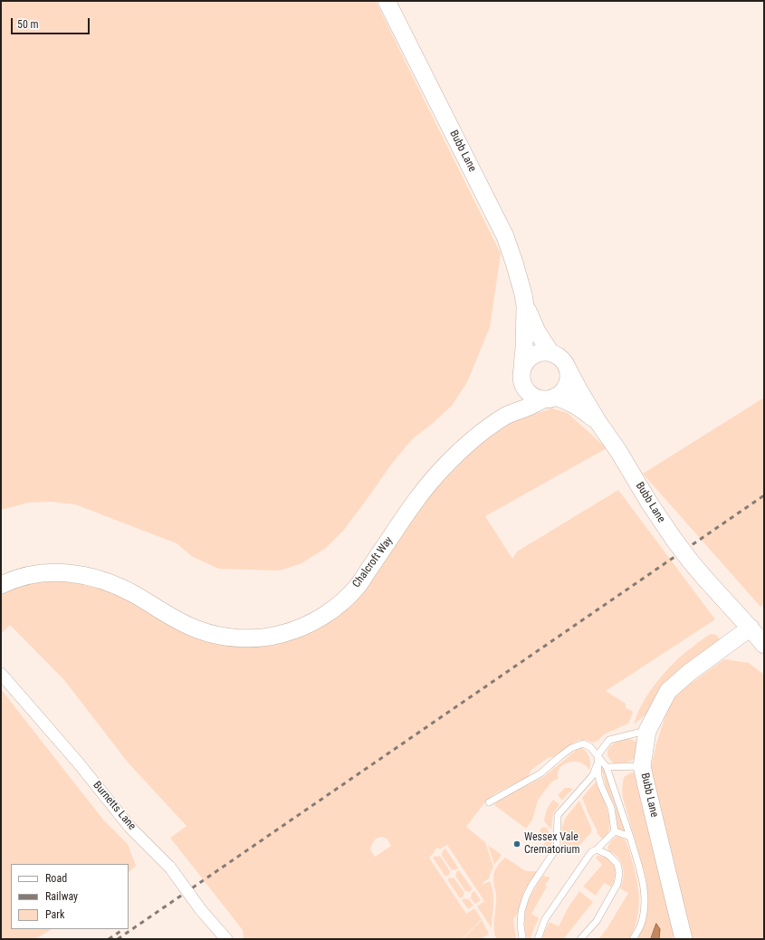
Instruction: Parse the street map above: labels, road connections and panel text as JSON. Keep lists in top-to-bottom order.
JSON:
{
  "streets": {
    "street": ["Bubb Lane", "Chalcroft Way", "Burnetts Lane"]
  },
  "crossings": [
    ["Bubb Lane", "Chalcroft Way"]
  ],
  "places": ["Wessex Vale Crematorium"],
  "legend": ["Road", "Railway", "Park"],
  "scale_bar": "50 m"
}
